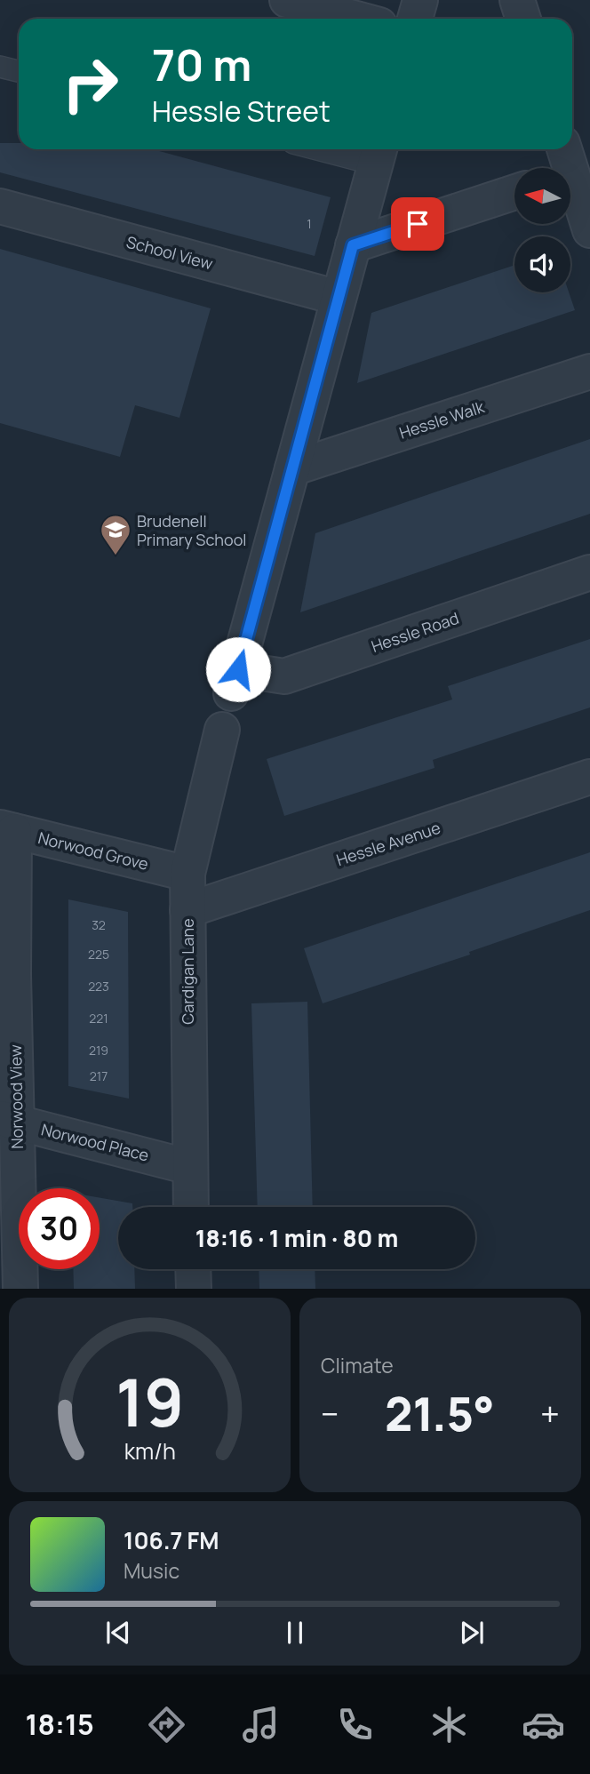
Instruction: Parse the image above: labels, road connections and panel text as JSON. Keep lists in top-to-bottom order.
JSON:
{
  "streets": {
    "street": [
      "School View",
      "Hessle Walk",
      "Hessle Road",
      "Hessle Avenue",
      "Norwood Grove",
      "Cardigan Lane",
      "Norwood View",
      "Norwood Place"
    ]
  },
  "crossings": [
    ["Hessle Walk", "Hessle Road"],
    ["Hessle Avenue", "Cardigan Lane"],
    ["Norwood Grove", "Cardigan Lane"],
    ["Norwood Grove", "Norwood View"],
    ["Cardigan Lane", "Norwood Place"],
    ["Norwood View", "Norwood Place"]
  ],
  "places": {
    "school or university": ["Brudenell Primary School"]
  },
  "house_numbers": [
    "1",
    "32",
    "225",
    "223",
    "221",
    "219",
    "217"
  ],
  "north": "left",
  "page": {
    "turn": ["70 m", "Hessle Street"],
    "limit": "30",
    "trip": "18:16 · 1 min · 80 m",
    "tile": "Climate",
    "heat": ["−", "21.5°", "+"],
    "song": ["106.7 FM", "Music"],
    "tabs": "18:15",
    "gauge": ["19", "km/h"]
  }
}
